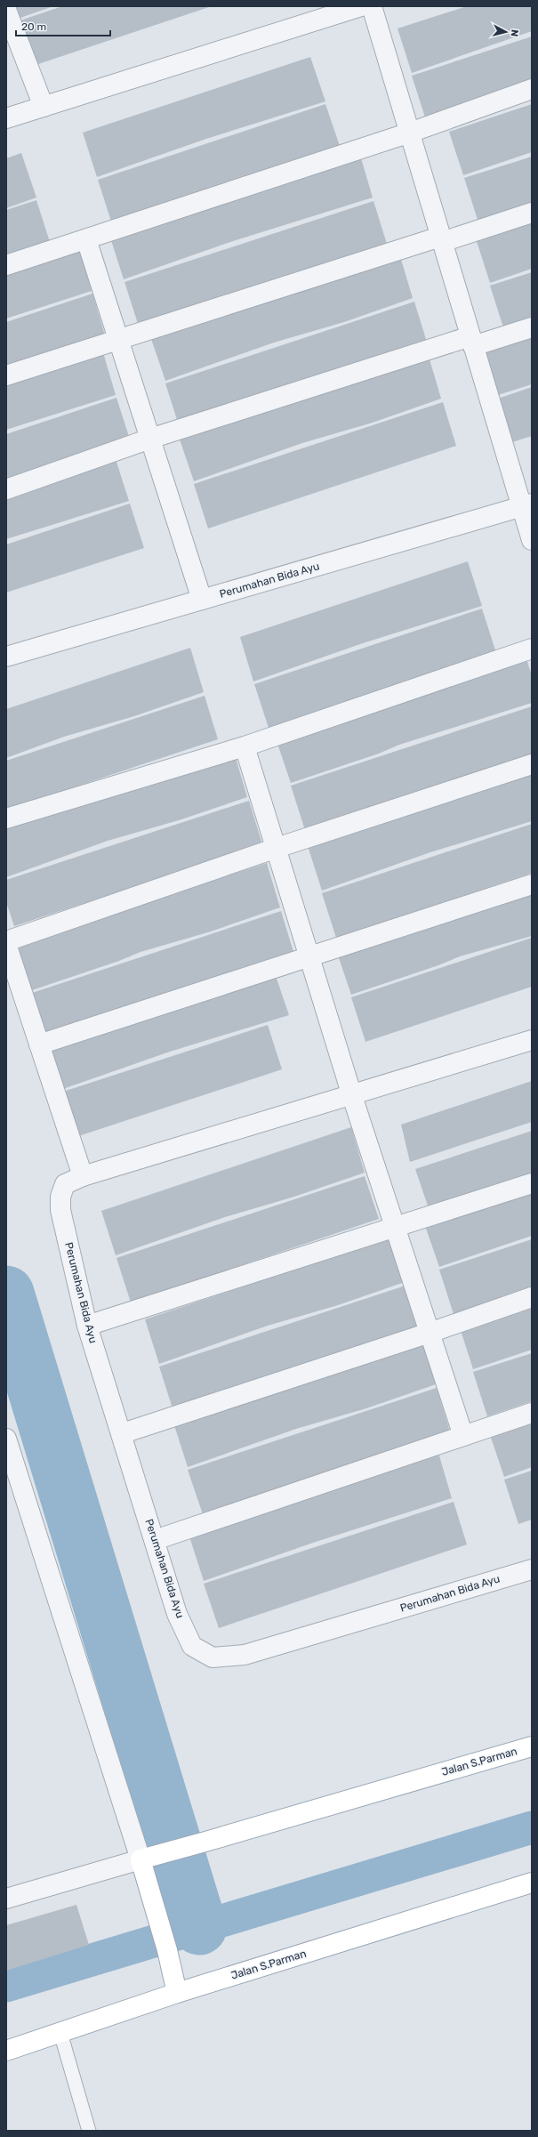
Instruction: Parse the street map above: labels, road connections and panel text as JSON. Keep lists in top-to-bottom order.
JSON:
{
  "streets": {
    "main road": ["Jalan S.Parman"],
    "street": ["Perumahan Bida Ayu"]
  },
  "scale_bar": "20 m",
  "north": "right"
}
